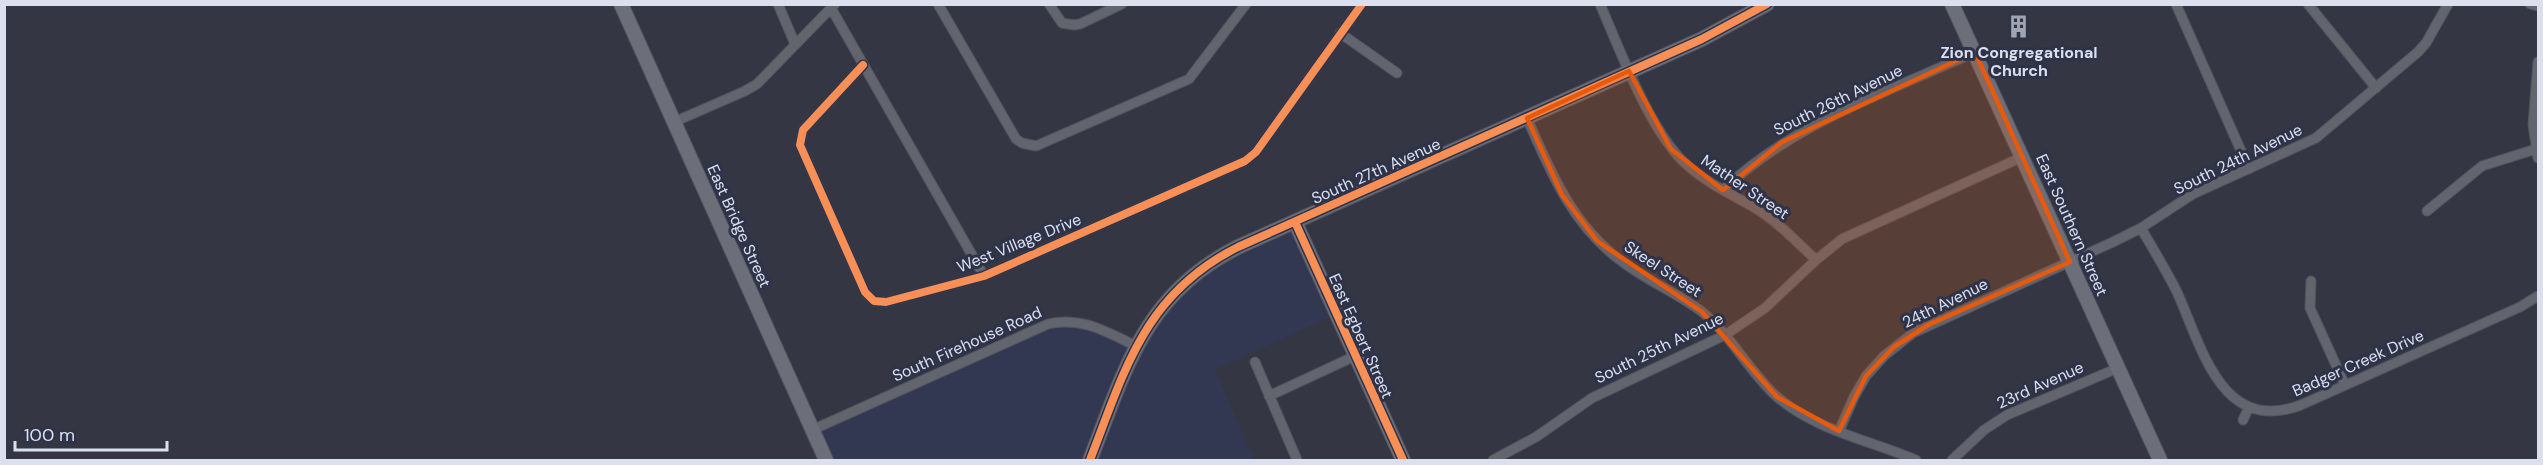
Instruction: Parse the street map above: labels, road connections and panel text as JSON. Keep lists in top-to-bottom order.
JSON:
{
  "streets": {
    "main road": [
      "South 27th Avenue",
      "East Southern Street",
      "East Bridge Street",
      "East Egbert Street"
    ],
    "street": [
      "South 26th Avenue",
      "South 24th Avenue",
      "Mather Street",
      "West Village Drive",
      "Skeel Street",
      "24th Avenue",
      "South Firehouse Road",
      "South 25th Avenue",
      "Badger Creek Drive",
      "23rd Avenue"
    ]
  },
  "crossings": [
    ["South 26th Avenue", "Mather Street"],
    ["South 26th Avenue", "East Southern Street"],
    ["South 24th Avenue", "East Southern Street"],
    ["South 24th Avenue", "24th Avenue"],
    ["South 24th Avenue", "Badger Creek Drive"],
    ["South 27th Avenue", "Mather Street"],
    ["South 27th Avenue", "Skeel Street"],
    ["South 27th Avenue", "East Egbert Street"],
    ["South 27th Avenue", "South Firehouse Road"],
    ["Mather Street", "South 25th Avenue"],
    ["East Southern Street", "24th Avenue"],
    ["East Southern Street", "South 25th Avenue"],
    ["East Southern Street", "23rd Avenue"],
    ["East Bridge Street", "South Firehouse Road"],
    ["Skeel Street", "24th Avenue"],
    ["Skeel Street", "South 25th Avenue"]
  ],
  "places": {
    "building": ["Zion Congregational Church"]
  },
  "scale_bar": "100 m"
}
